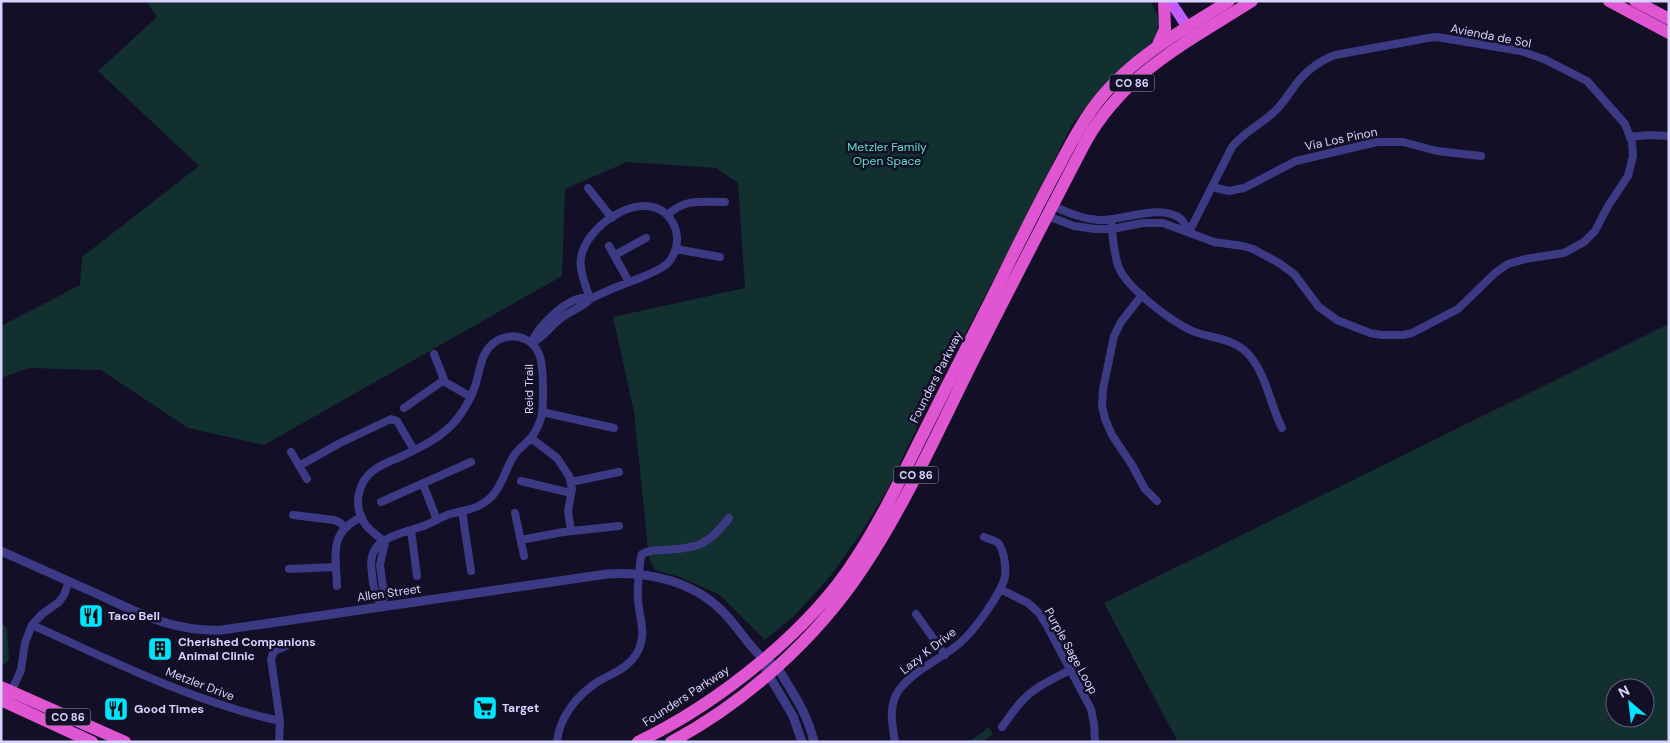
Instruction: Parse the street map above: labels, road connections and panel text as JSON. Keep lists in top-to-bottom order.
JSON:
{
  "streets": {
    "highway": ["CO 86", "Founders Parkway"],
    "street": [
      "Avienda de Sol",
      "Via Los Pinon",
      "Reid Trail",
      "Allen Street",
      "Lazy K Drive",
      "Purple Sage Loop",
      "Metzler Drive"
    ]
  },
  "crossings": [
    ["Avienda de Sol", "Via Los Pinon"],
    ["Avienda de Sol", "Founders Parkway"],
    ["Founders Parkway", "Allen Street"],
    ["Lazy K Drive", "Purple Sage Loop"]
  ],
  "parks": ["Metzler Family Open Space"],
  "places": {
    "restaurant": ["Taco Bell", "Good Times"],
    "building": ["Cherished Companions Animal Clinic"],
    "supermarket": ["Target"]
  },
  "north": "top left"
}
